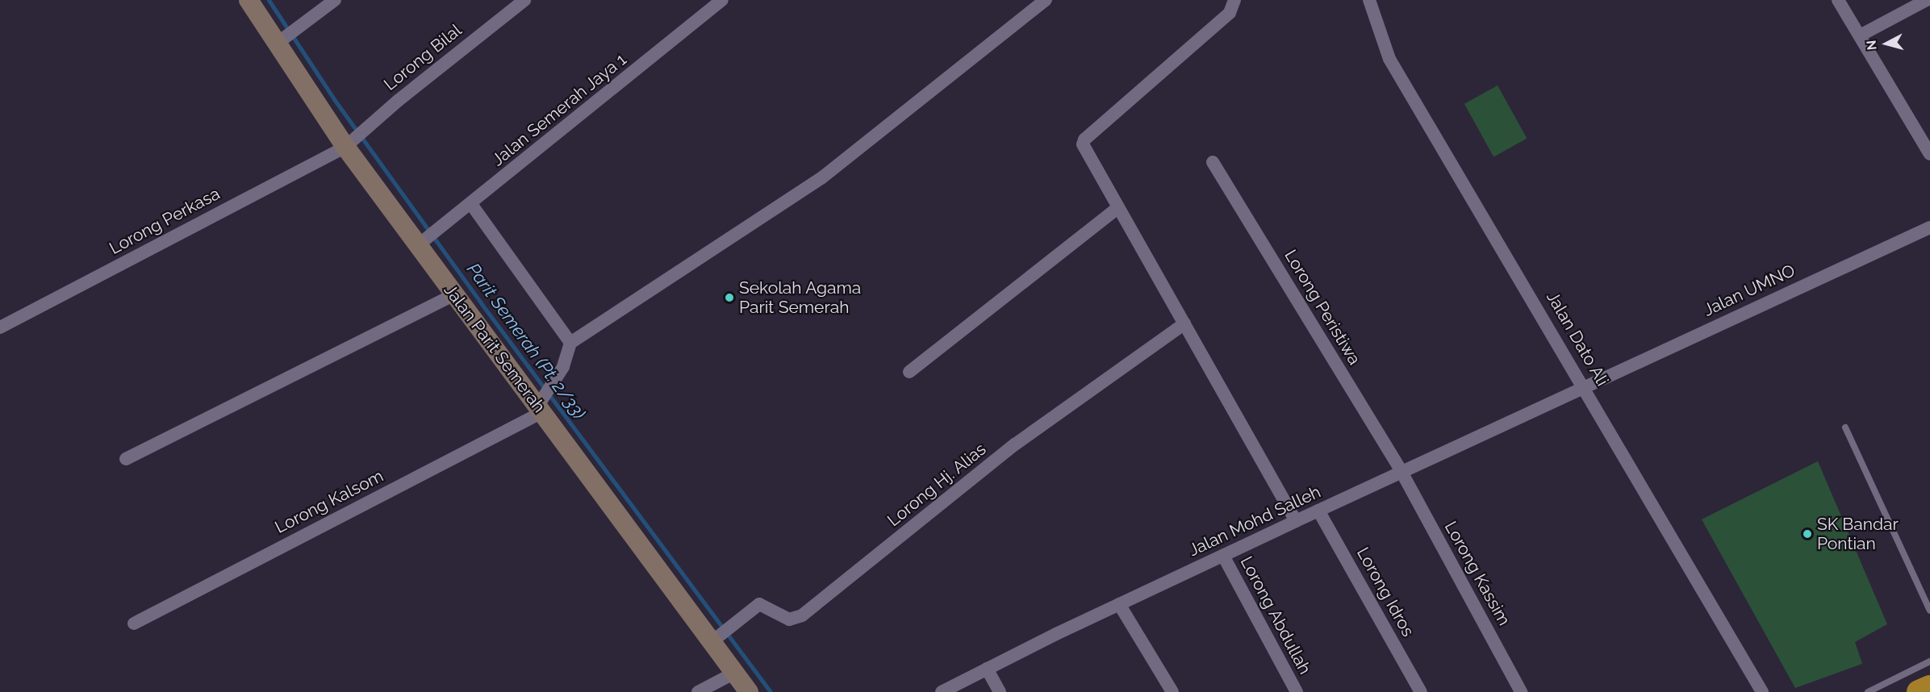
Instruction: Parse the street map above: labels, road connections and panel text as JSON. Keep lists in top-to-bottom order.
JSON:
{
  "streets": {
    "main road": ["Jalan Parit Semerah"],
    "street": [
      "Lorong Bilal",
      "Jalan Semerah Jaya 1",
      "Lorong Perkasa",
      "Jalan UMNO",
      "Lorong Peristiwa",
      "Jalan Dato Ali",
      "Lorong Hj. Alias",
      "Lorong Kalsom",
      "Jalan Mohd Salleh",
      "Lorong Kassim",
      "Lorong Idros",
      "Lorong Abdullah"
    ]
  },
  "crossings": [
    ["Lorong Bilal", "Lorong Perkasa"],
    ["Lorong Bilal", "Jalan Parit Semerah"],
    ["Jalan Semerah Jaya 1", "Jalan Parit Semerah"],
    ["Lorong Perkasa", "Jalan Parit Semerah"],
    ["Jalan UMNO", "Jalan Dato Ali"],
    ["Jalan UMNO", "Jalan Mohd Salleh"],
    ["Lorong Peristiwa", "Jalan Mohd Salleh"],
    ["Lorong Peristiwa", "Lorong Kassim"],
    ["Jalan Dato Ali", "Jalan Mohd Salleh"],
    ["Jalan Parit Semerah", "Lorong Hj. Alias"],
    ["Jalan Parit Semerah", "Lorong Kalsom"],
    ["Jalan Mohd Salleh", "Lorong Kassim"],
    ["Jalan Mohd Salleh", "Lorong Idros"],
    ["Jalan Mohd Salleh", "Lorong Abdullah"]
  ],
  "water": ["Parit Semerah (Pt. 2/33)"],
  "places": ["Sekolah Agama Parit Semerah", "SK Bandar Pontian"],
  "north": "left"
}
